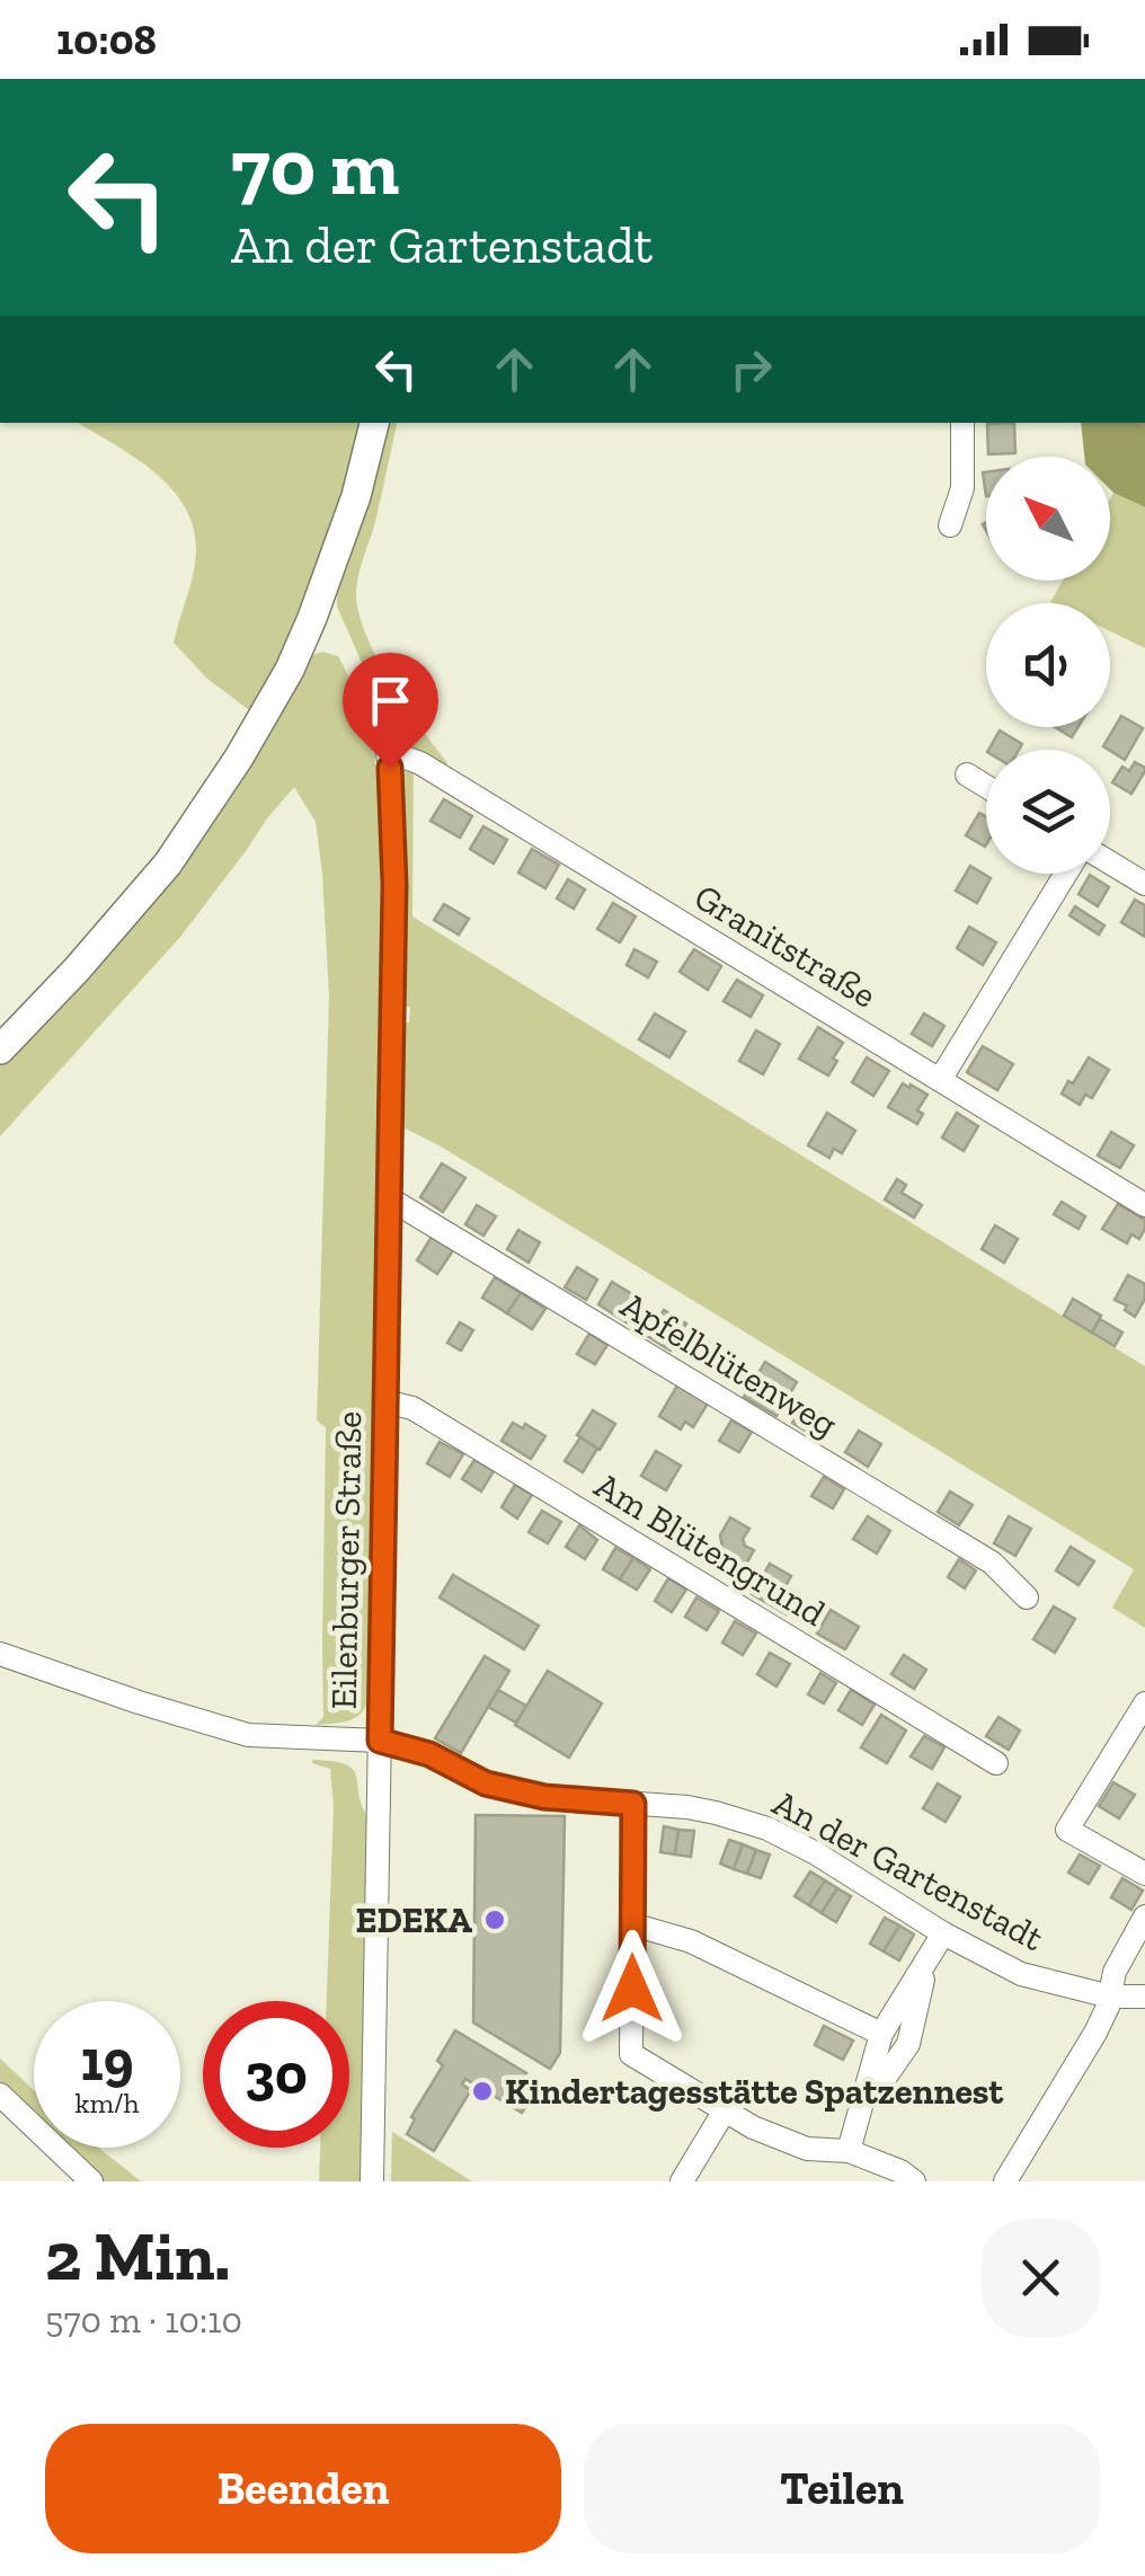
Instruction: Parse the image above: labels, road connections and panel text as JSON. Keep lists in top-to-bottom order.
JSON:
{
  "streets": {
    "street": [
      "Granitstraße",
      "Apfelblütenweg",
      "Am Blütengrund",
      "Eilenburger Straße",
      "An der Gartenstadt"
    ]
  },
  "crossings": [
    ["Granitstraße", "Eilenburger Straße"],
    ["Apfelblütenweg", "Eilenburger Straße"],
    ["Am Blütengrund", "Eilenburger Straße"],
    ["Eilenburger Straße", "An der Gartenstadt"]
  ],
  "places": ["EDEKA", "Kindertagesstätte Spatzennest"],
  "north": "top left",
  "page": {
    "status": "10:08",
    "turn": ["70 m", "An der Gartenstadt"],
    "speed": "19 km/h",
    "limit": "30",
    "heading": ["2 Min.", "570 m · 10:10"],
    "buttons": ["Beenden", "Teilen"]
  }
}
